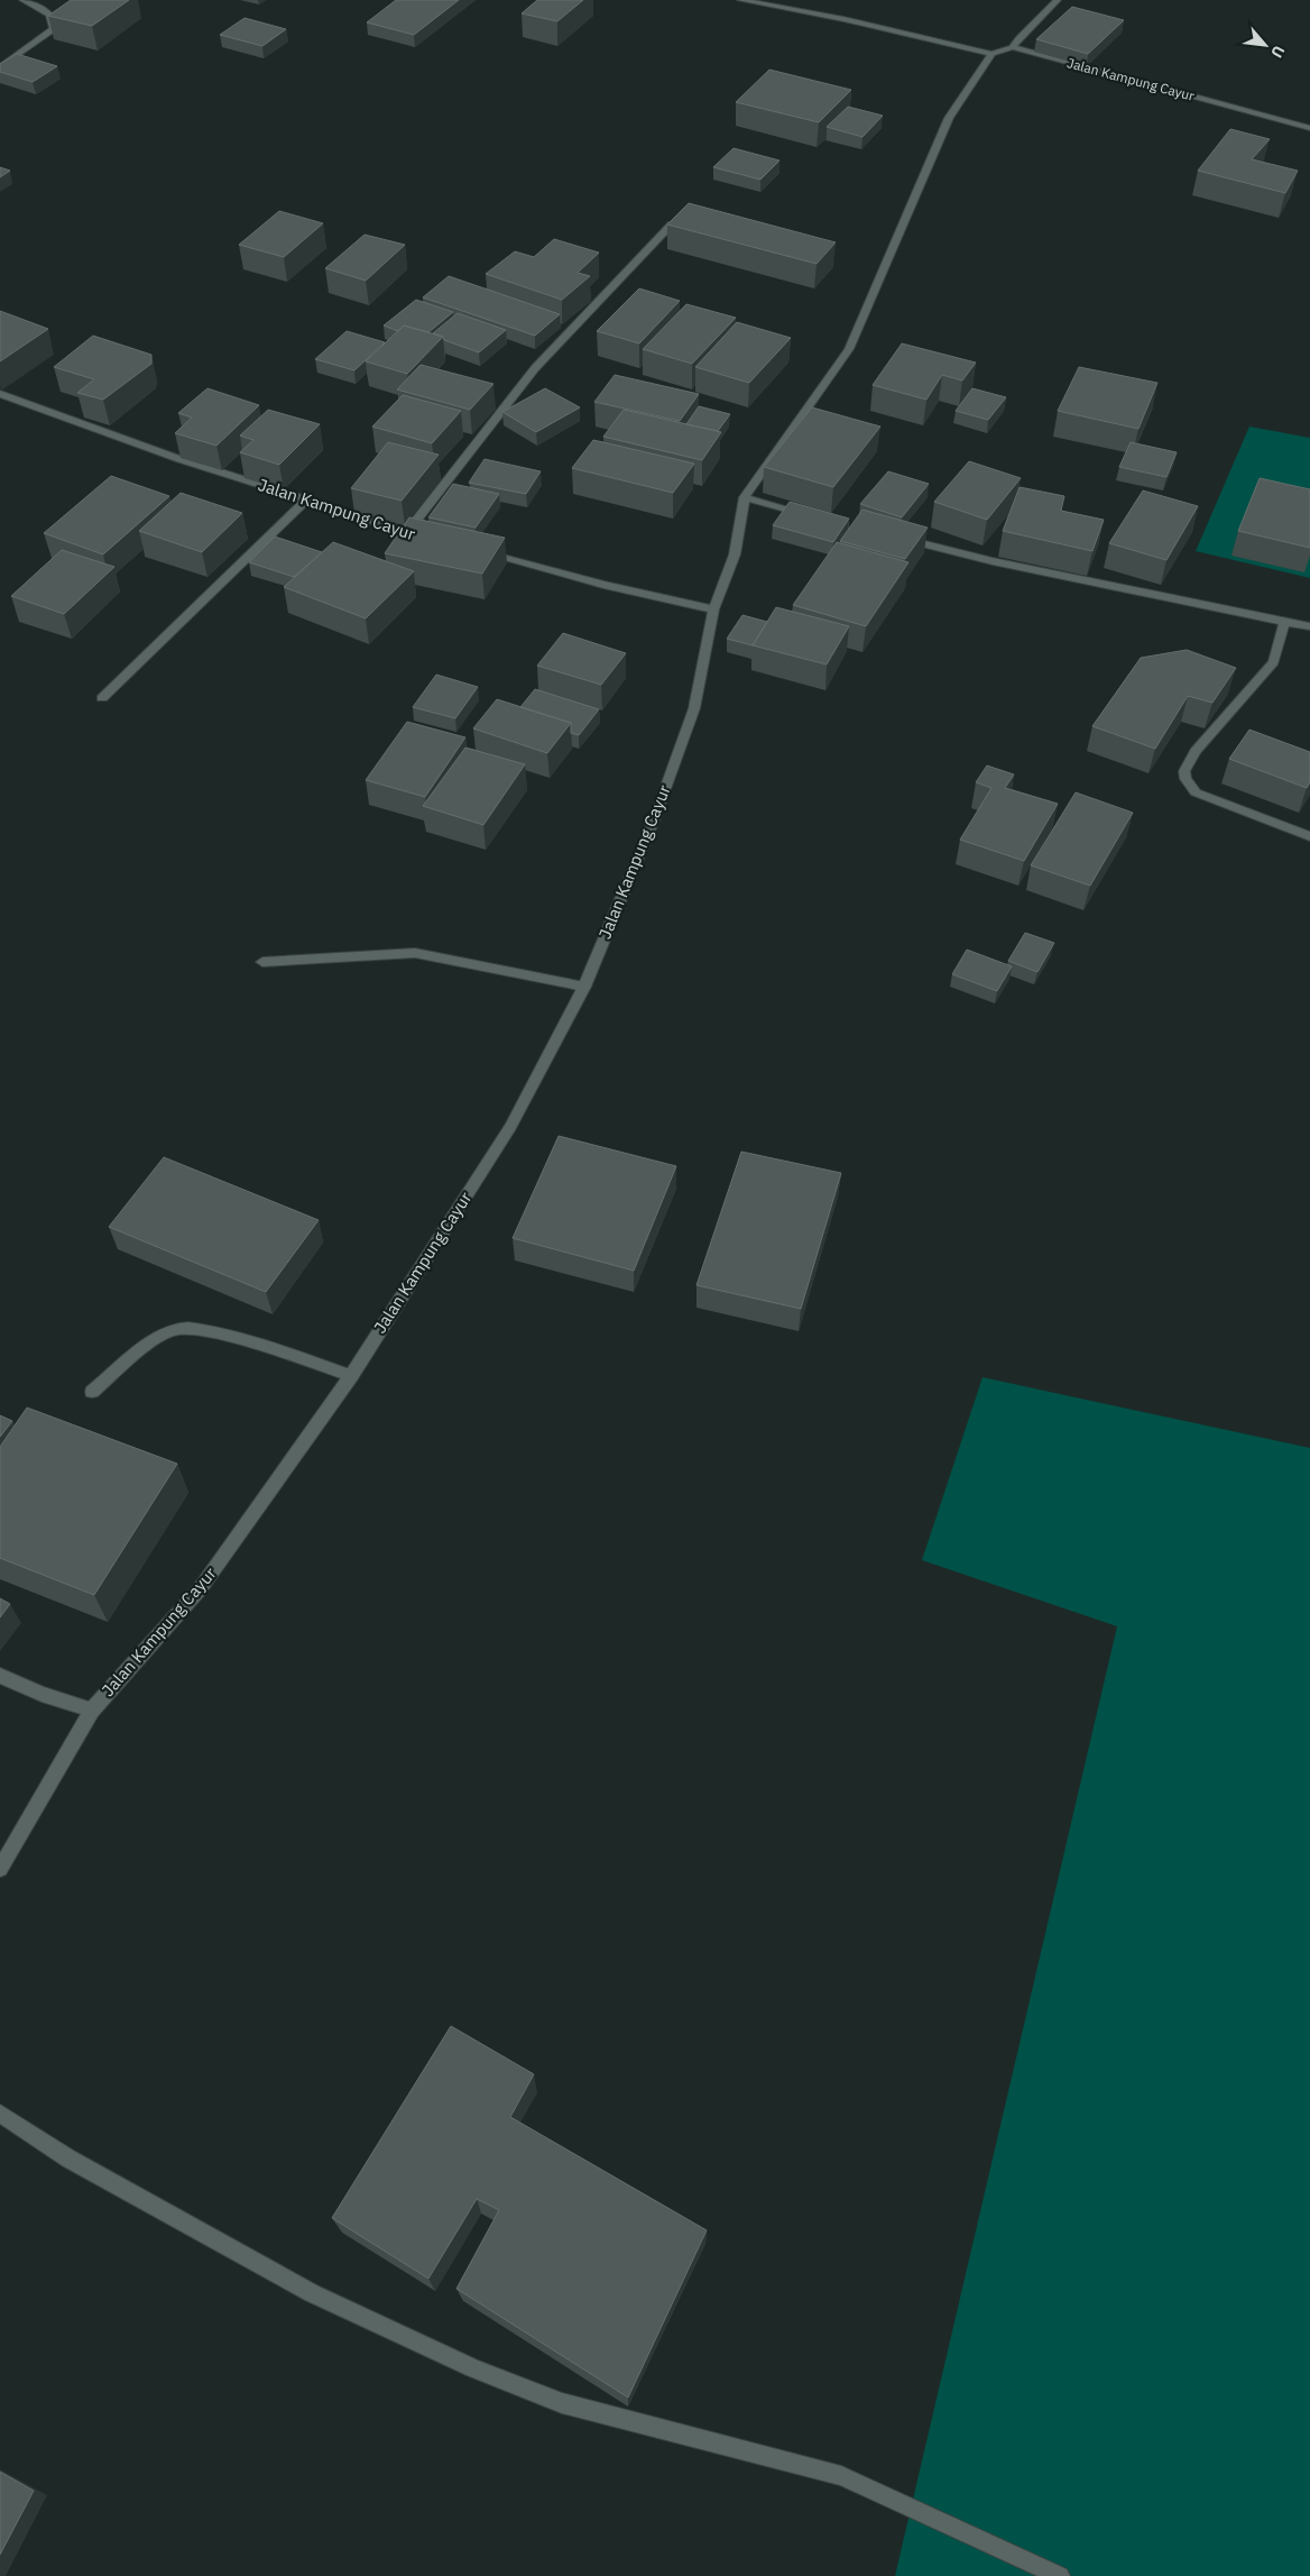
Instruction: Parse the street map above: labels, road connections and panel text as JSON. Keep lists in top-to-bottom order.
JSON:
{
  "streets": {
    "street": ["Jalan Kampung Cayur"]
  },
  "north": "bottom right"
}
